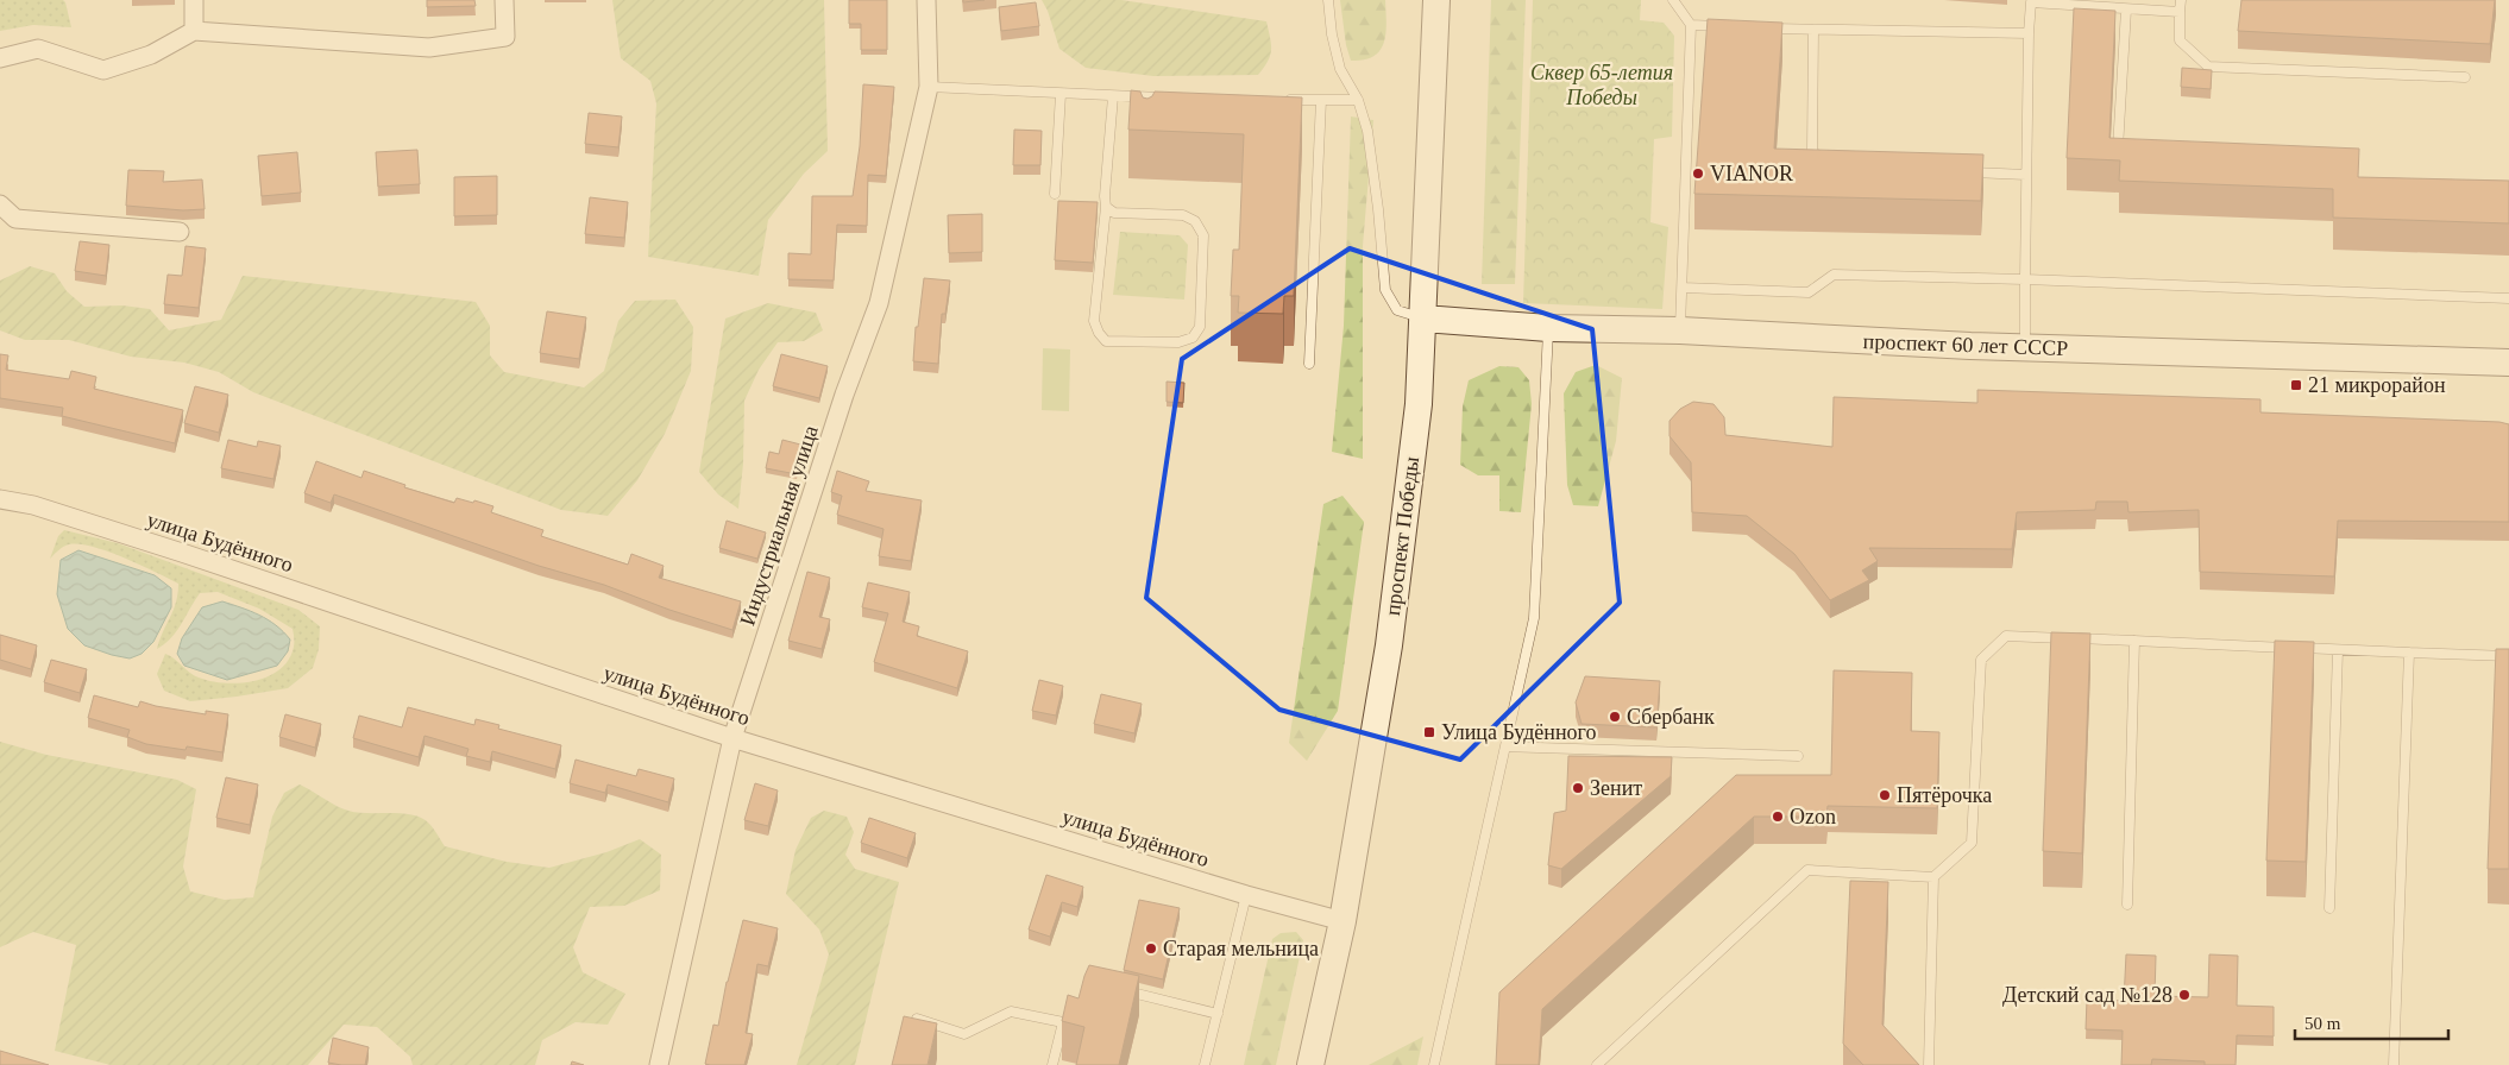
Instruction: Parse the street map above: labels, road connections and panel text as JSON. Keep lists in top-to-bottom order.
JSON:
{
  "streets": {
    "main road": ["проспект 60 лет СССР", "проспект Победы"],
    "street": ["Индустриальная улица", "улица Будённого"]
  },
  "crossings": [
    ["проспект 60 лет СССР", "проспект Победы"],
    ["Индустриальная улица", "улица Будённого"],
    ["проспект Победы", "улица Будённого"]
  ],
  "parks": ["Сквер 65-летия Победы"],
  "places": {
    "other": [
      "VIANOR",
      "Сбербанк",
      "Зенит",
      "Пятёрочка",
      "Ozon",
      "Старая мельница",
      "Детский сад №128"
    ],
    "transit": ["21 микрорайон", "Улица Будённого"]
  },
  "scale_bar": "50 m"
}
